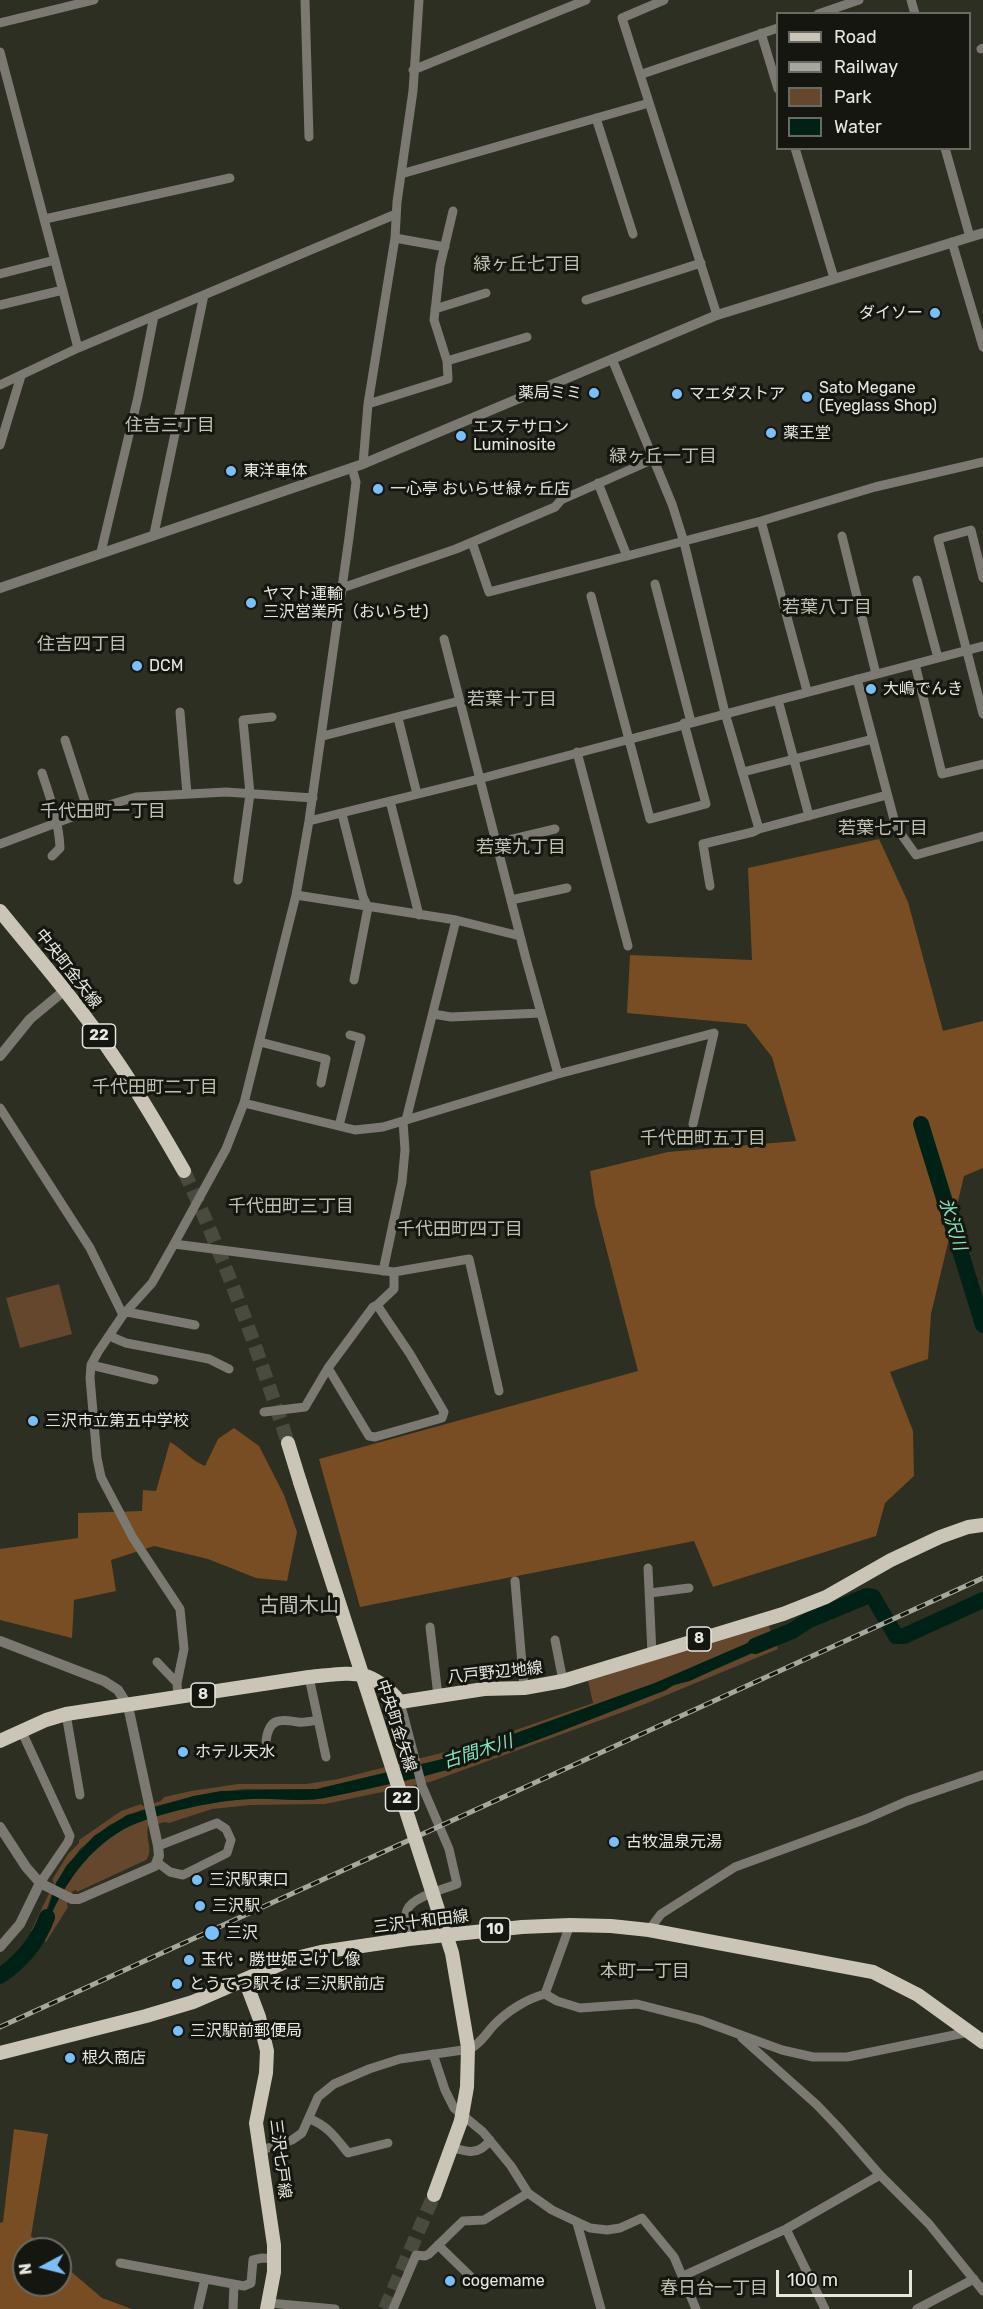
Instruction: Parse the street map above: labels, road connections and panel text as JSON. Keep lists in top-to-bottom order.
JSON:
{
  "streets": {
    "main road": [
      "中央町金矢線",
      "22",
      "8",
      "八戸野辺地線",
      "三沢十和田線",
      "10",
      "三沢七戸線"
    ]
  },
  "crossings": [
    ["8", "八戸野辺地線"],
    ["三沢十和田線", "三沢七戸線"]
  ],
  "districts": [
    "緑ヶ丘七丁目",
    "住吉三丁目",
    "緑ヶ丘一丁目",
    "若葉八丁目",
    "住吉四丁目",
    "若葉十丁目",
    "千代田町一丁目",
    "若葉七丁目",
    "若葉九丁目",
    "千代田町二丁目",
    "千代田町五丁目",
    "千代田町三丁目",
    "千代田町四丁目",
    "古間木山",
    "本町一丁目",
    "春日台一丁目"
  ],
  "water": ["氷沢川", "古間木川"],
  "places": [
    "ダイソー",
    "薬局ミミ",
    "マエダストア",
    "Sato Megane (Eyeglass Shop)",
    "薬王堂",
    "エステサロン Luminosite",
    "東洋車体",
    "一心亭 おいらせ緑ヶ丘店",
    "ヤマト運輸 三沢営業所（おいらせ)",
    "DCM",
    "大嶋でんき",
    "三沢市立第五中学校",
    "ホテル天水",
    "古牧温泉元湯",
    "三沢駅東口",
    "三沢駅",
    "三沢",
    "玉代・勝世姫こけし像",
    "とうてつ駅そば 三沢駅前店",
    "三沢駅前郵便局",
    "根久商店",
    "cogemame"
  ],
  "legend": [
    "Road",
    "Railway",
    "Park",
    "Water"
  ],
  "scale_bar": "100 m",
  "north": "left"
}
